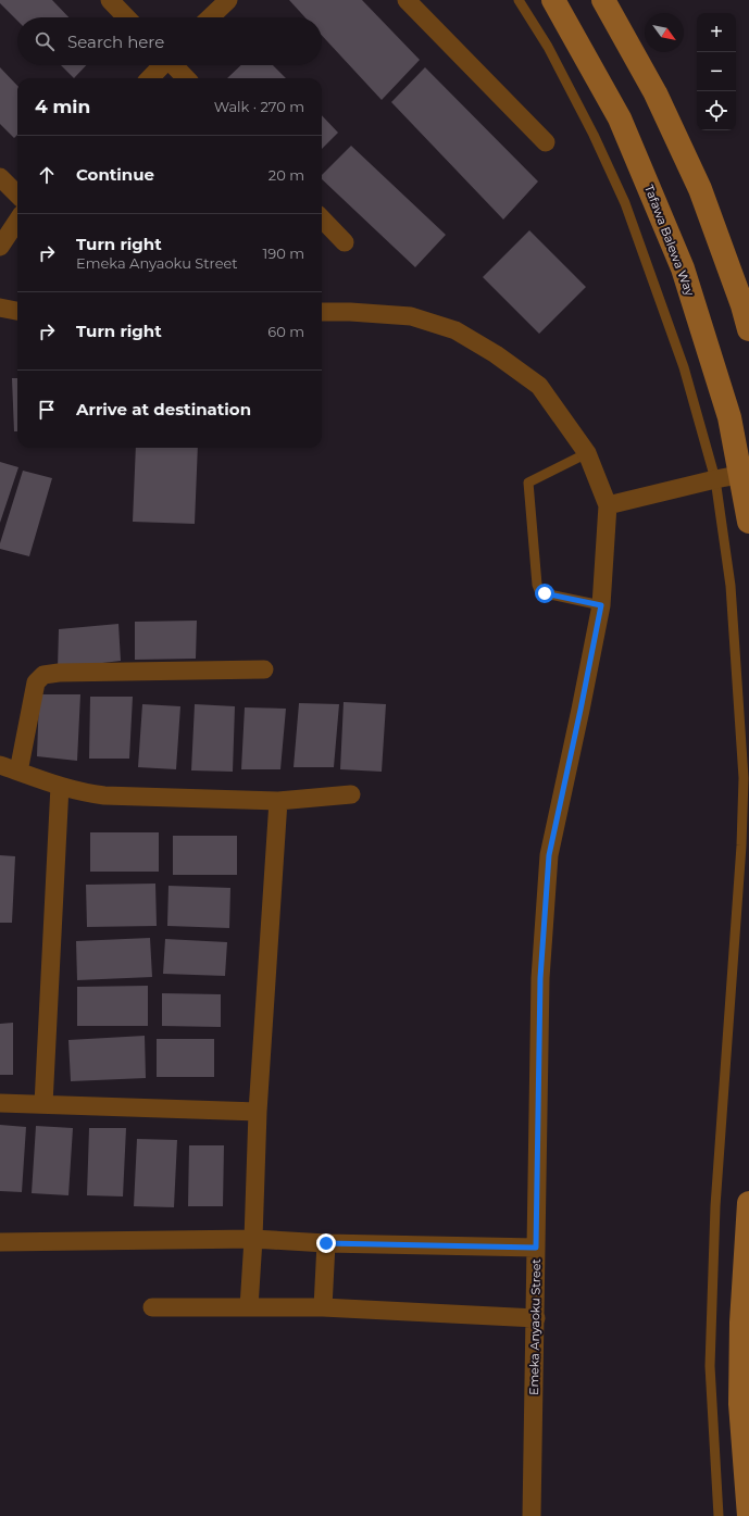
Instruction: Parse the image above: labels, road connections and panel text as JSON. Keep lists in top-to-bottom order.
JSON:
{
  "streets": {
    "main road": ["Tafawa Balewa Way"],
    "street": ["Emeka Anyaoku Street"]
  },
  "north": "bottom right",
  "page": {
    "map_buttons": ["+", "−"],
    "search": "Search here",
    "heading": ["4 min", "Walk · 270 m"],
    "list": [
      ["Continue", "20 m"],
      ["Turn right", "Emeka Anyaoku Street", "190 m"],
      ["Turn right", "60 m"],
      "Arrive at destination"
    ]
  }
}
